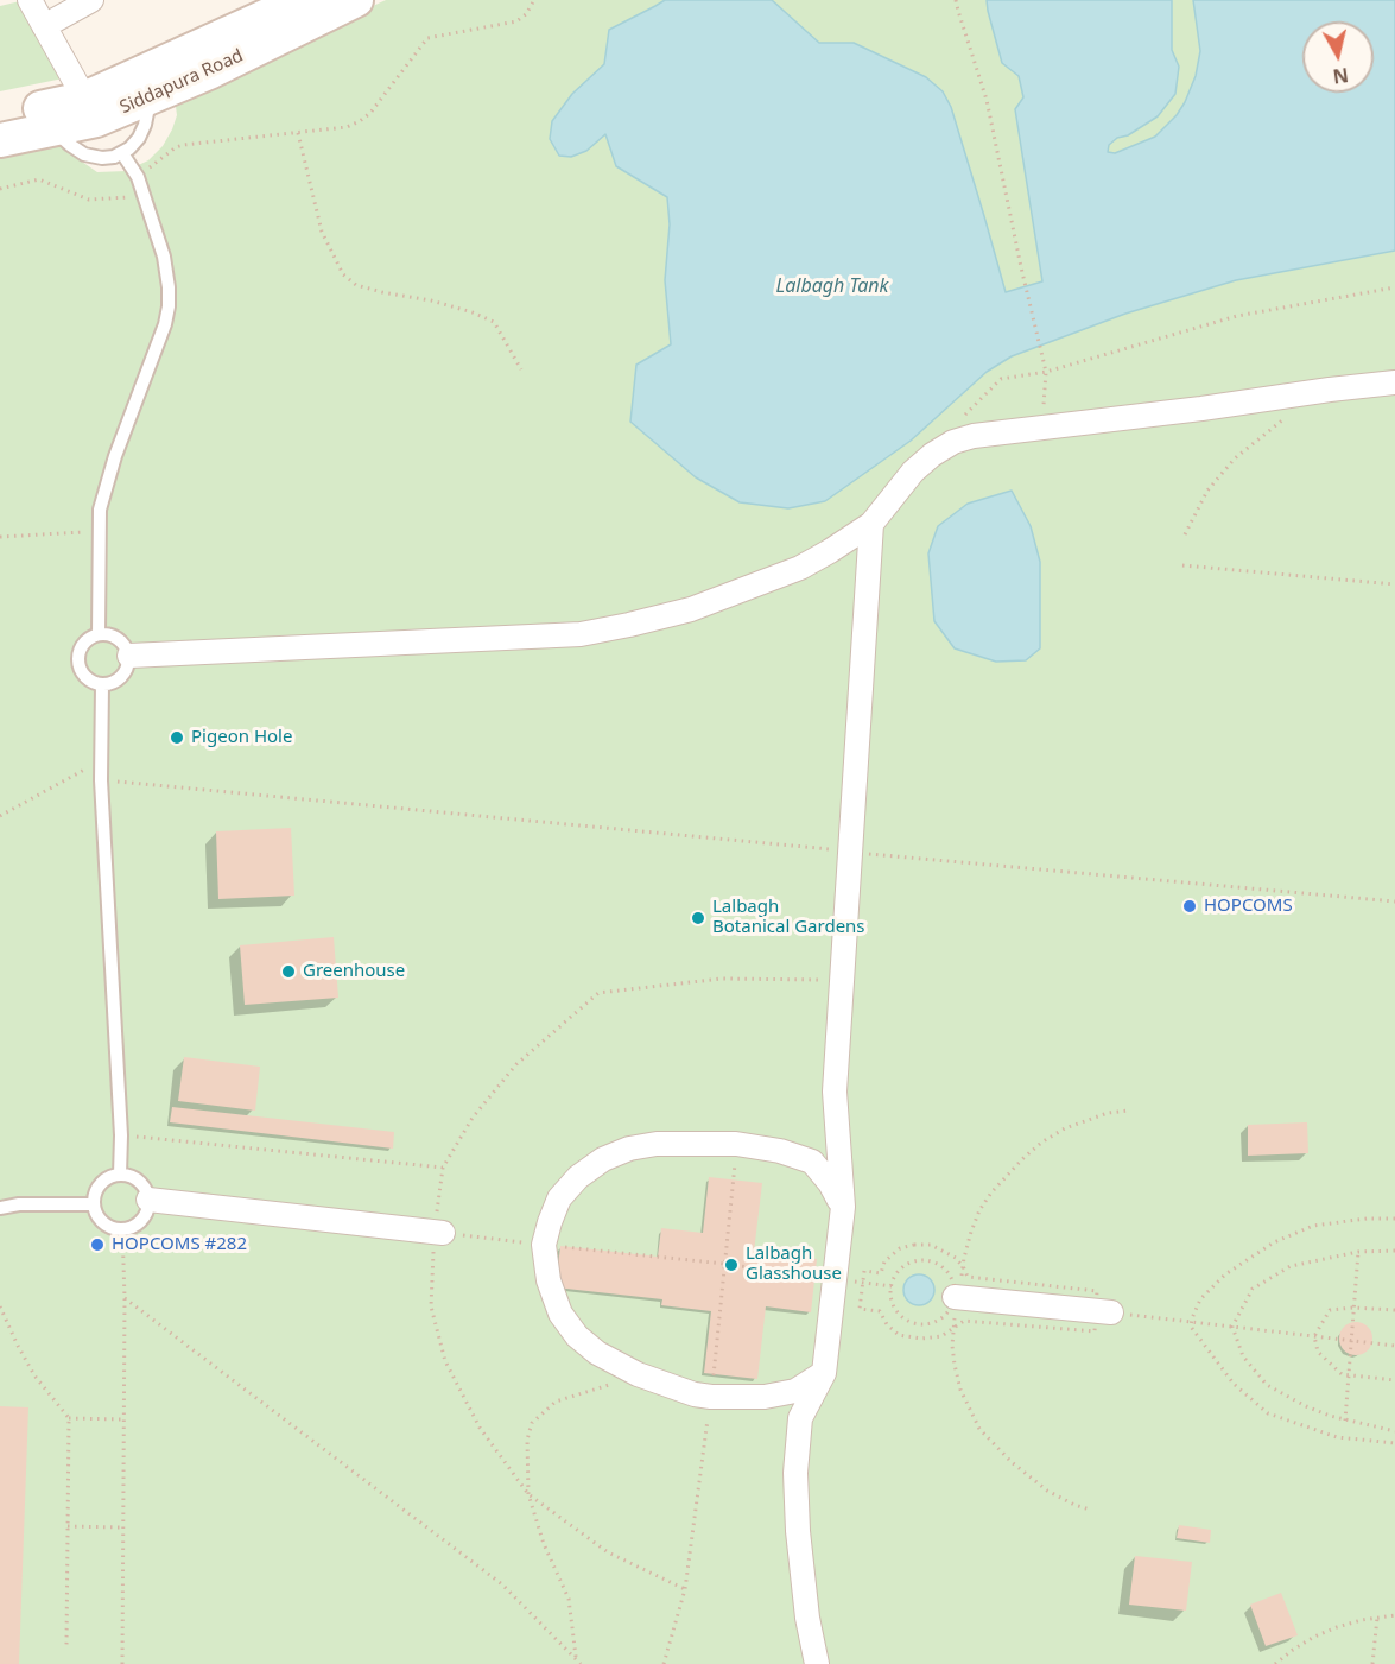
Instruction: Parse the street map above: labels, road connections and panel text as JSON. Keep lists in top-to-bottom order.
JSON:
{
  "streets": {
    "main road": ["Siddapura Road"]
  },
  "water": ["Lalbagh Tank"],
  "places": [
    "Pigeon Hole",
    "HOPCOMS",
    "Lalbagh Botanical Gardens",
    "Greenhouse",
    "HOPCOMS #282",
    "Lalbagh Glasshouse"
  ],
  "north": "bottom"
}
